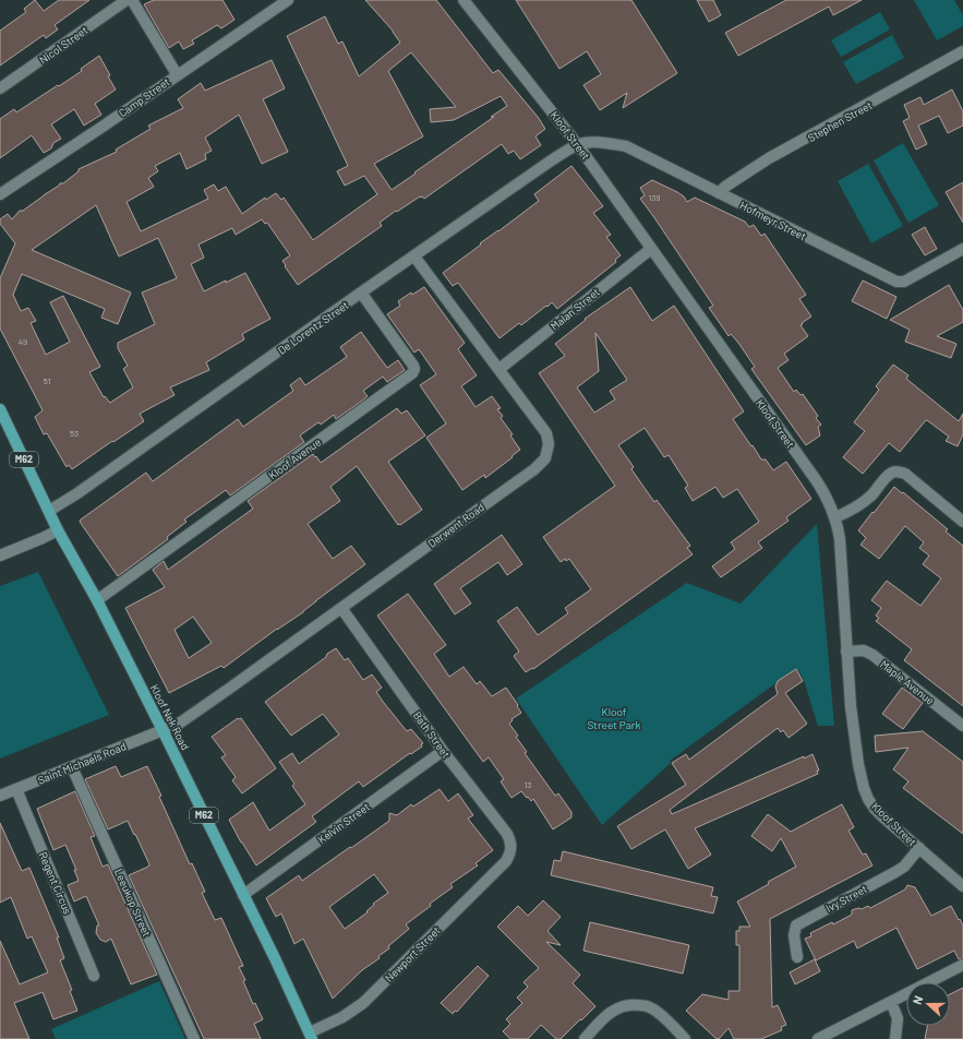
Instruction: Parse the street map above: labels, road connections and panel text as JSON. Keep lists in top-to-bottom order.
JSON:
{
  "streets": {
    "main road": ["M62", "Kloof Nek Road"],
    "street": [
      "Nicol Street",
      "Camp Street",
      "Stephen Street",
      "Kloof Street",
      "Hofmeyr Street",
      "Malan Street",
      "De Lorentz Street",
      "Kloof Avenue",
      "Derwent Road",
      "Maple Avenue",
      "Bath Street",
      "Saint Michaels Road",
      "Kelvin Street",
      "Regent Circus",
      "Ivy Street",
      "Leeukop Street",
      "Newport Street"
    ]
  },
  "crossings": [
    ["Stephen Street", "Hofmeyr Street"],
    ["Kloof Street", "Hofmeyr Street"],
    ["Kloof Street", "Malan Street"],
    ["Kloof Street", "De Lorentz Street"],
    ["Kloof Street", "Maple Avenue"],
    ["Kloof Street", "Ivy Street"],
    ["Hofmeyr Street", "De Lorentz Street"],
    ["Malan Street", "Derwent Road"],
    ["De Lorentz Street", "Kloof Avenue"],
    ["De Lorentz Street", "Derwent Road"],
    ["De Lorentz Street", "Kloof Nek Road"],
    ["Kloof Avenue", "Kloof Nek Road"],
    ["Derwent Road", "Kloof Nek Road"],
    ["Derwent Road", "Bath Street"],
    ["Derwent Road", "Saint Michaels Road"],
    ["Kloof Nek Road", "Saint Michaels Road"],
    ["Kloof Nek Road", "Kelvin Street"],
    ["Kloof Nek Road", "Newport Street"],
    ["Bath Street", "Kelvin Street"],
    ["Bath Street", "Newport Street"],
    ["Saint Michaels Road", "Regent Circus"],
    ["Saint Michaels Road", "Leeukop Street"]
  ],
  "parks": ["Kloof Street Park"],
  "house_numbers": [
    "139",
    "49",
    "51",
    "53",
    "13"
  ],
  "north": "left"
}
